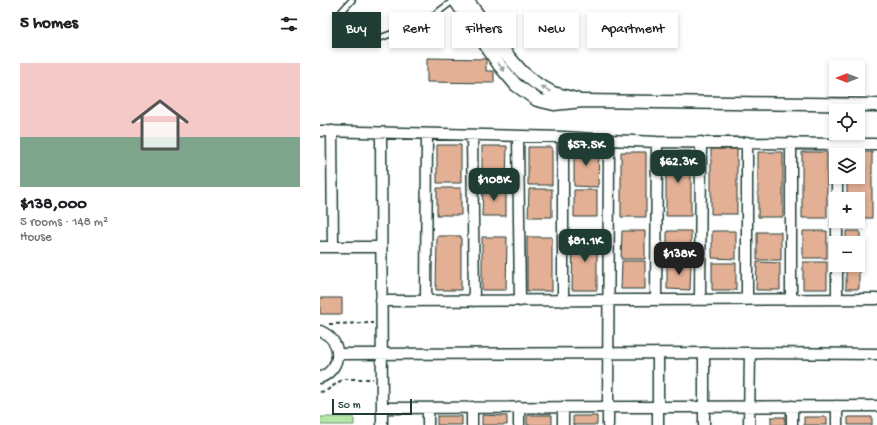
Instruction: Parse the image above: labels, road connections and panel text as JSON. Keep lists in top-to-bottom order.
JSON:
{
  "scale_bar": "50 m",
  "north": "left",
  "page": {
    "heading": "5 homes",
    "chip": [
      "Buy",
      "Rent",
      "Filters",
      "New",
      "Apartment"
    ],
    "list": [
      {
        "name": "$138,000",
        "note": "5 rooms · 148 m² · House"
      }
    ],
    "map_buttons": ["+", "−"],
    "price": [
      "$57.5K",
      "$62.3K",
      "$108K",
      "$81.1K",
      "$138K"
    ],
    "scale": "50 m"
  }
}
